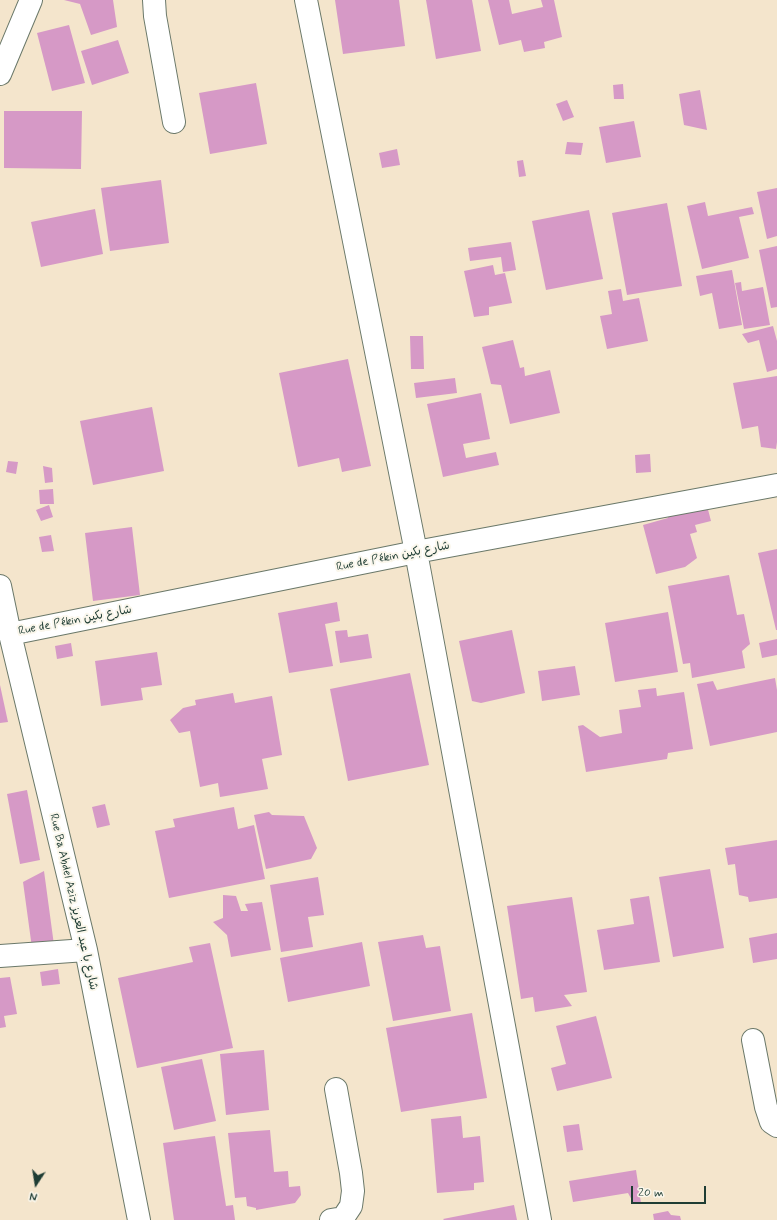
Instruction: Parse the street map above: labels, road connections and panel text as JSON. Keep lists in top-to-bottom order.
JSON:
{
  "streets": {
    "street": ["Rue de Pékin شارع بكين", "Rue Ba Abdel Aziz شارع با عبد العزيز"]
  },
  "crossings": [
    ["Rue de Pékin شارع بكين", "Rue Ba Abdel Aziz شارع با عبد العزيز"]
  ],
  "scale_bar": "20 m",
  "north": "bottom"
}
